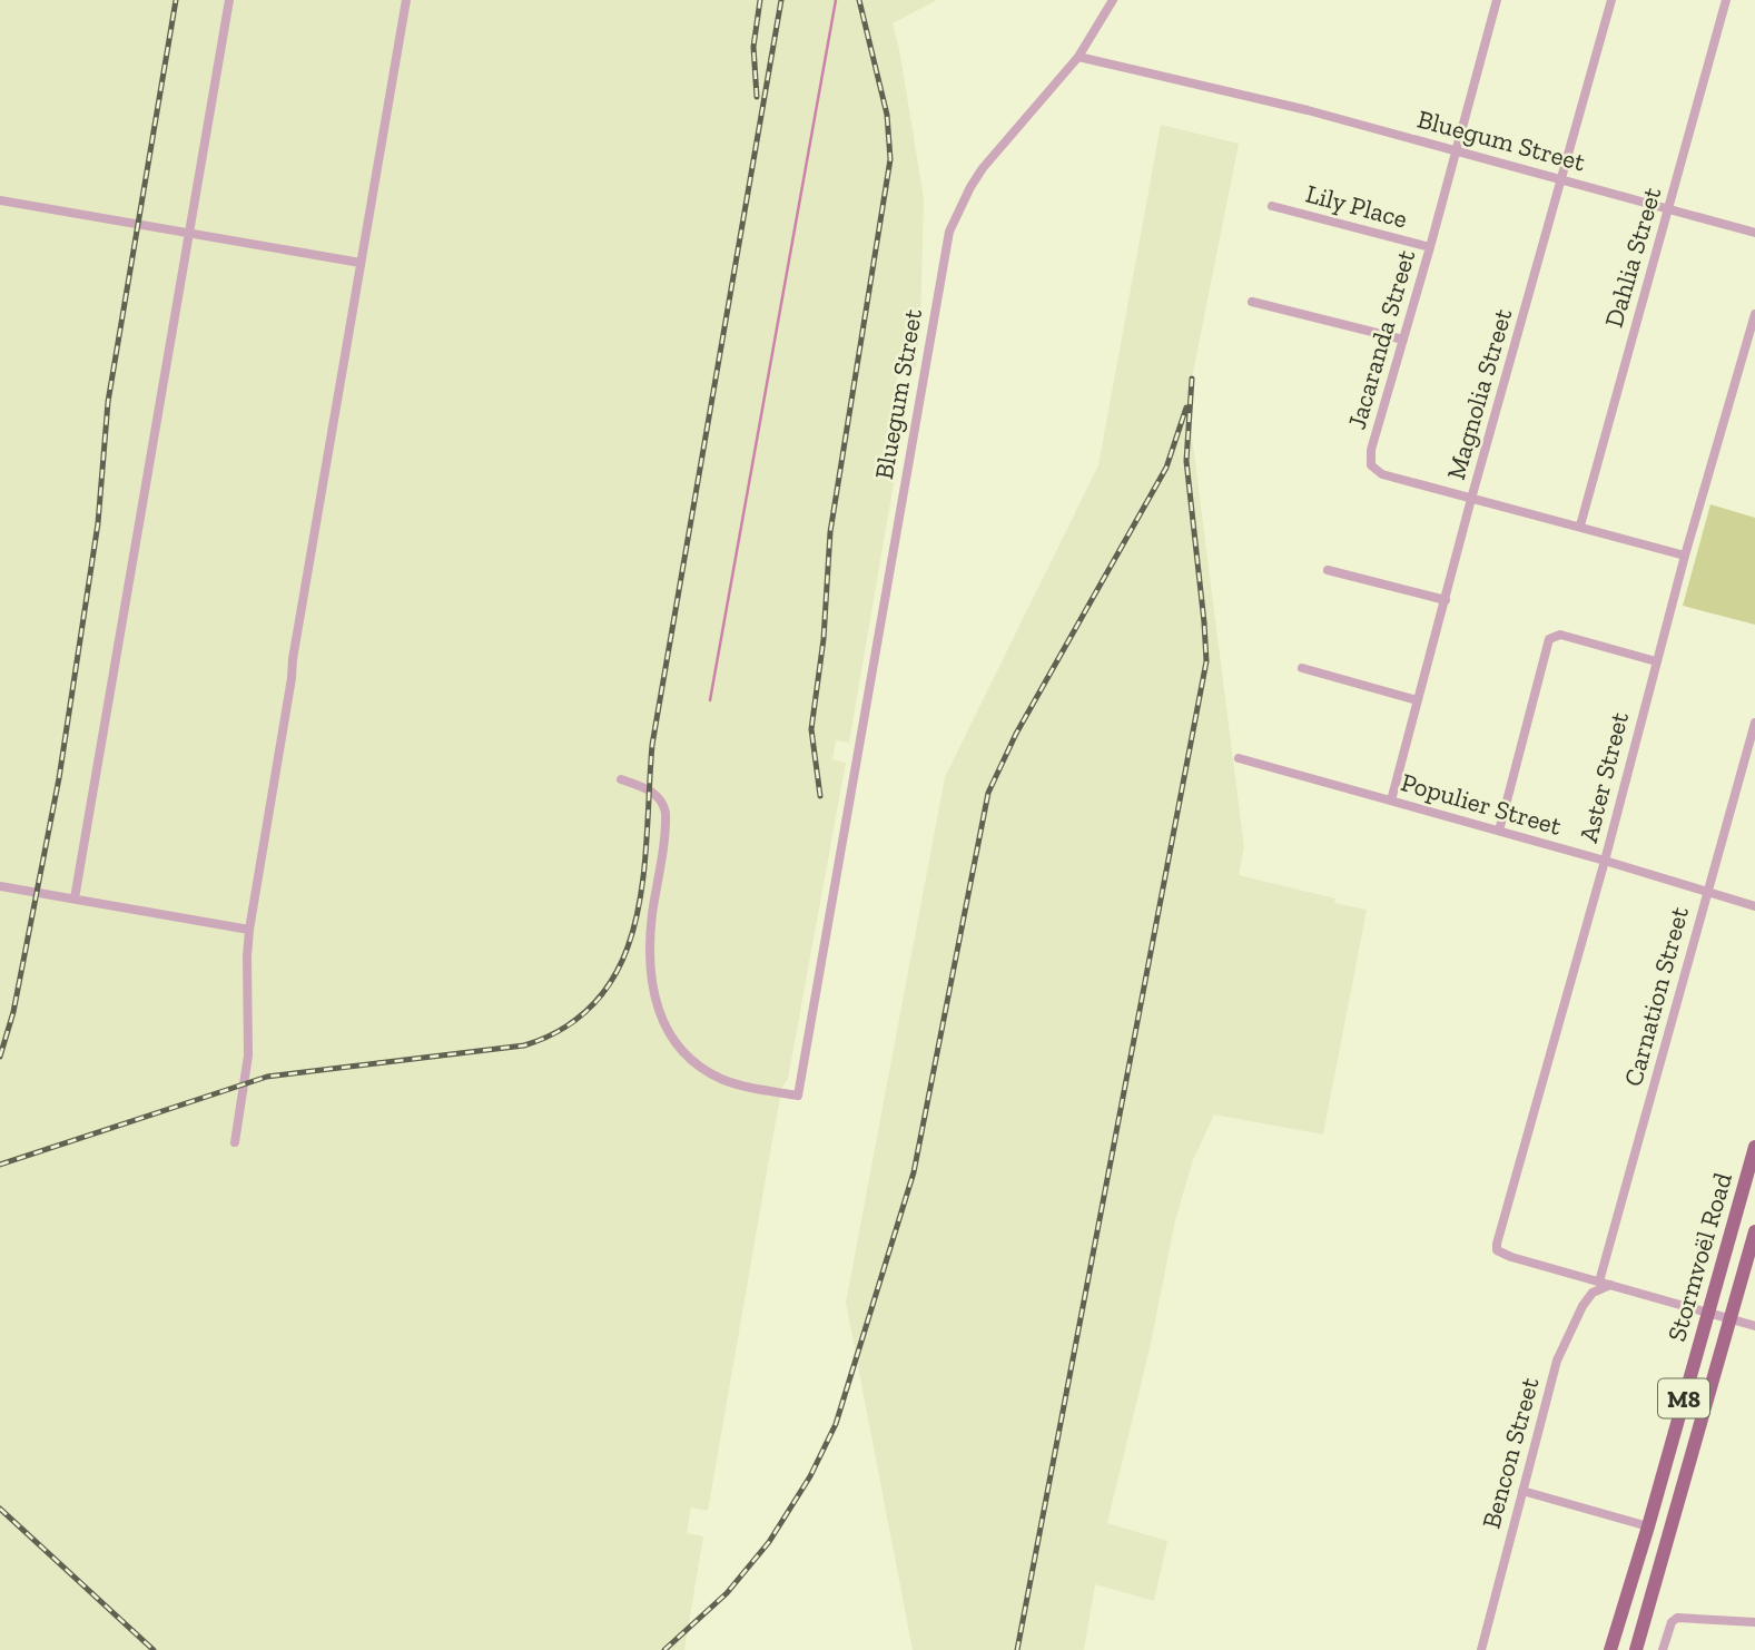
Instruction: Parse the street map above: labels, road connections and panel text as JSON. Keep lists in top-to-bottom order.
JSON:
{
  "streets": {
    "main road": ["Stormvoël Road", "M8"],
    "street": [
      "Bluegum Street",
      "Lily Place",
      "Dahlia Street",
      "Jacaranda Street",
      "Magnolia Street",
      "Aster Street",
      "Populier Street",
      "Carnation Street",
      "Bencon Street"
    ]
  },
  "crossings": [
    ["Bluegum Street", "Dahlia Street"],
    ["Bluegum Street", "Jacaranda Street"],
    ["Bluegum Street", "Magnolia Street"],
    ["Lily Place", "Jacaranda Street"],
    ["Dahlia Street", "Jacaranda Street"],
    ["Jacaranda Street", "Magnolia Street"],
    ["Jacaranda Street", "Aster Street"],
    ["Magnolia Street", "Populier Street"],
    ["Aster Street", "Populier Street"],
    ["Aster Street", "Carnation Street"],
    ["Populier Street", "Carnation Street"]
  ]
}
